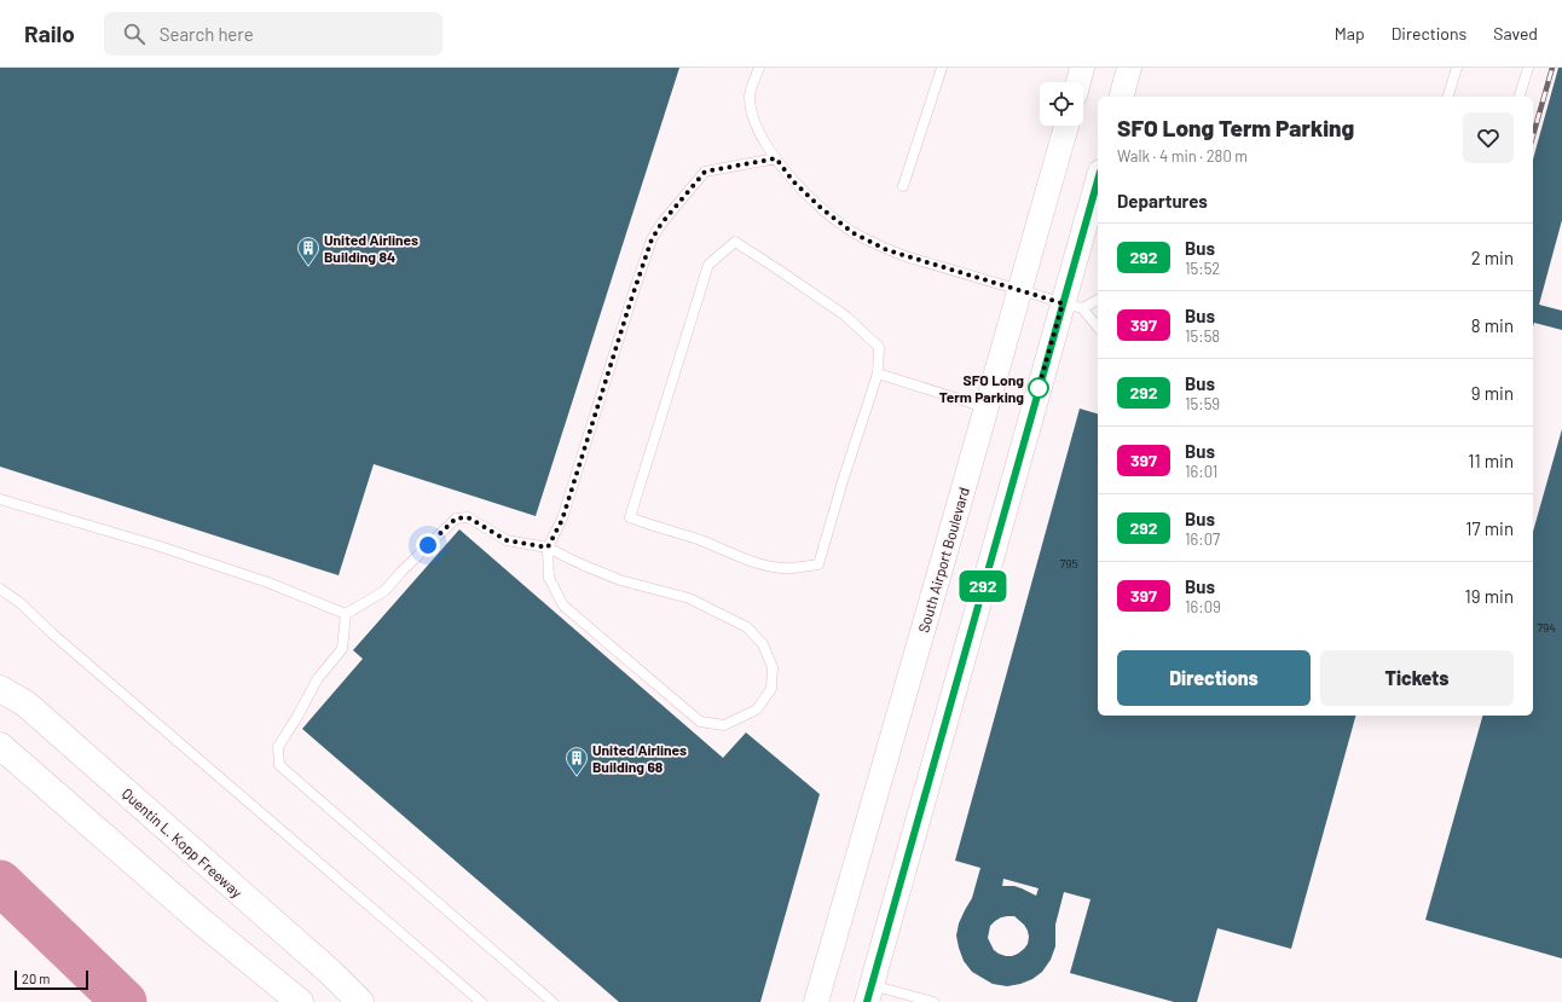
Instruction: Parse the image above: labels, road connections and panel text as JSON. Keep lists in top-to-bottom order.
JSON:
{
  "streets": {
    "highway": ["Quentin L. Kopp Freeway"],
    "street": ["South Airport Boulevard"]
  },
  "places": {
    "building": ["United Airlines Building 84", "United Airlines Building 68"],
    "other": ["SFO Long Term Parking"]
  },
  "lines": ["bus line 292"],
  "house_numbers": ["795", "794"],
  "scale_bar": "20 m",
  "page": {
    "header": "Railo",
    "search": "Search here",
    "nav": ["Map", "Directions", "Saved"],
    "on_map": "292",
    "heading": [
      ["SFO Long Term Parking", "Walk · 4 min · 280 m"],
      "Departures"
    ],
    "list": [
      {
        "mark": "292",
        "name": "Bus",
        "note": "15:52",
        "value": "2 min"
      },
      {
        "mark": "397",
        "name": "Bus",
        "note": "15:58",
        "value": "8 min"
      },
      {
        "mark": "292",
        "name": "Bus",
        "note": "15:59",
        "value": "9 min"
      },
      {
        "mark": "397",
        "name": "Bus",
        "note": "16:01",
        "value": "11 min"
      },
      {
        "mark": "292",
        "name": "Bus",
        "note": "16:07",
        "value": "17 min"
      },
      {
        "mark": "397",
        "name": "Bus",
        "note": "16:09",
        "value": "19 min"
      }
    ],
    "buttons": ["Directions", "Tickets"],
    "scale": "20 m"
  }
}
